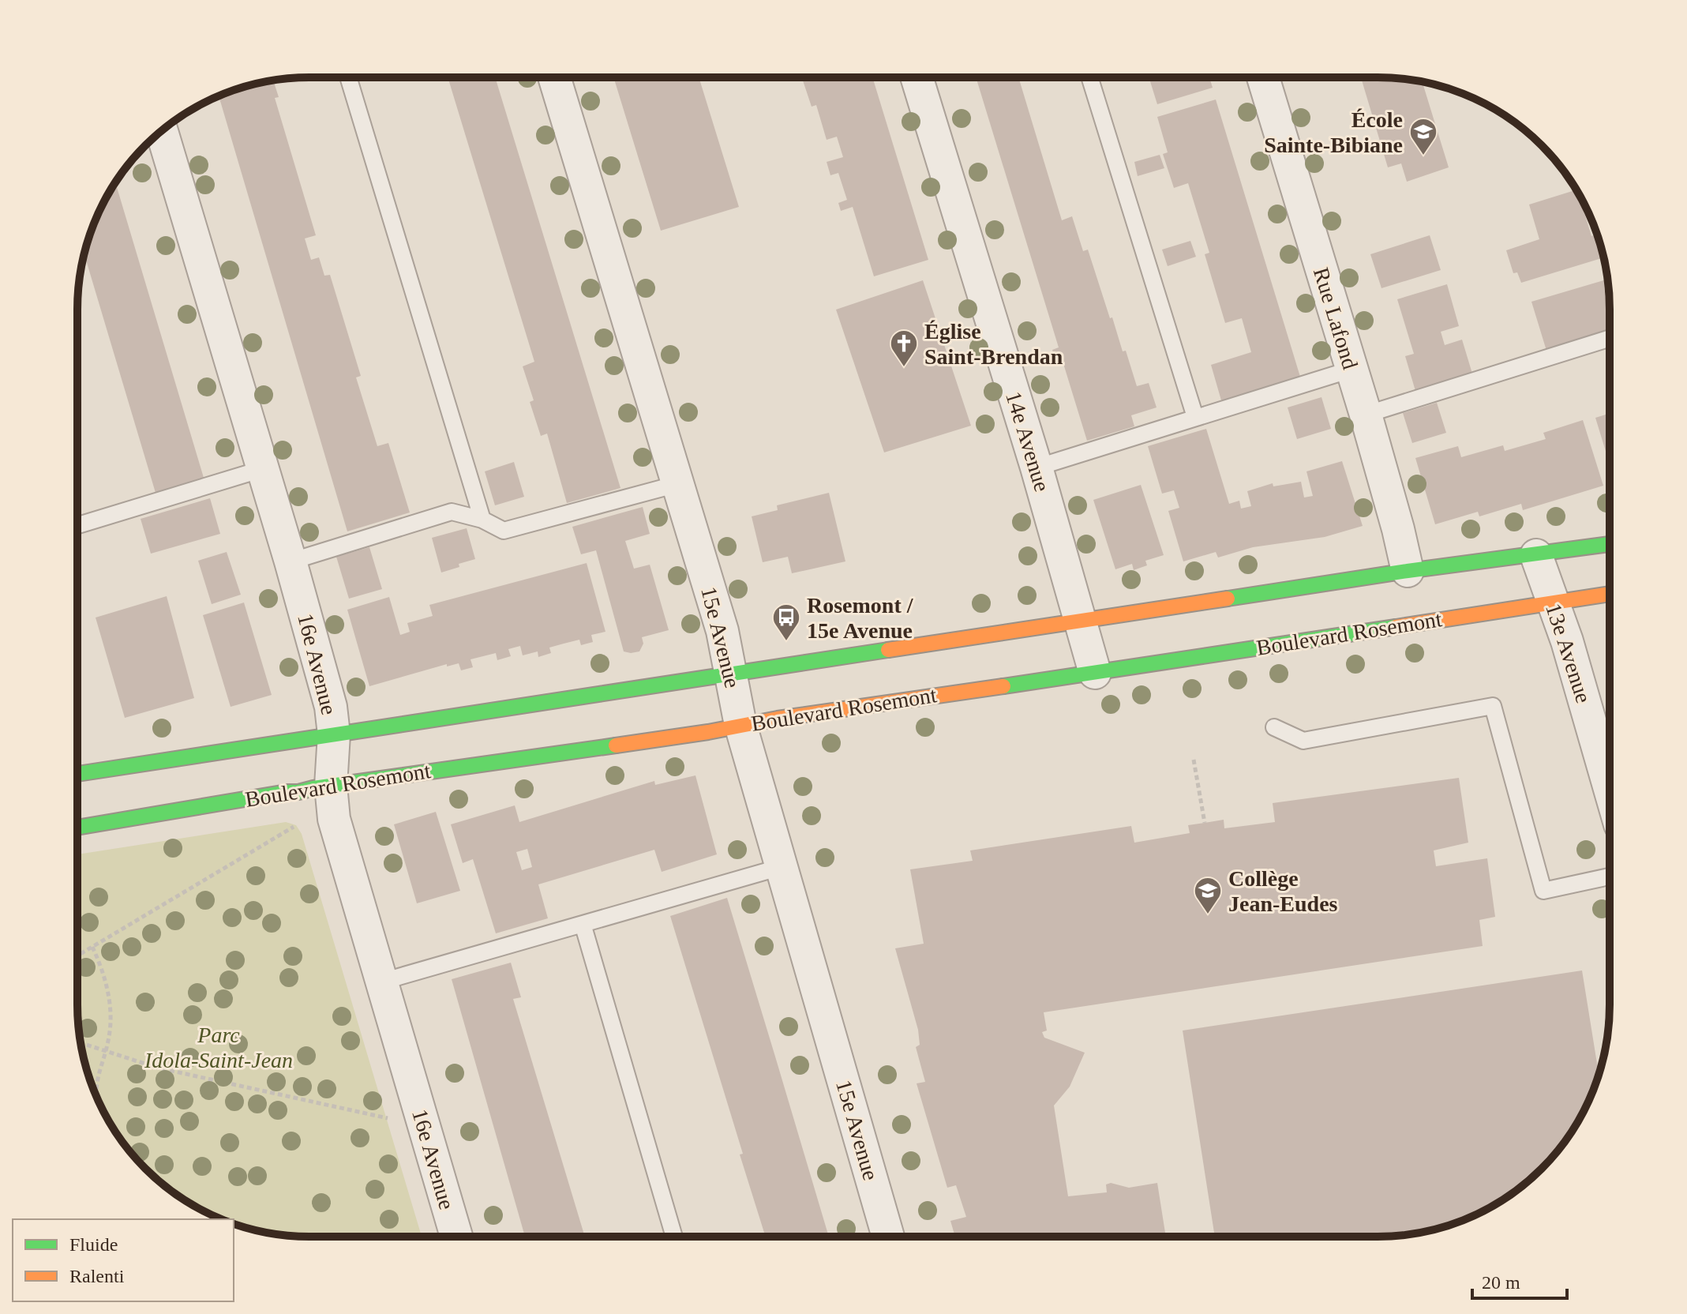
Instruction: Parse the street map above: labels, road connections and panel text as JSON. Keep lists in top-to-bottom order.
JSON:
{
  "streets": {
    "main road": ["Boulevard Rosemont"],
    "street": [
      "Rue Lafond",
      "14e Avenue",
      "15e Avenue",
      "13e Avenue",
      "16e Avenue"
    ]
  },
  "crossings": [
    ["14e Avenue", "Boulevard Rosemont"],
    ["Boulevard Rosemont", "15e Avenue"],
    ["Boulevard Rosemont", "13e Avenue"],
    ["Boulevard Rosemont", "16e Avenue"]
  ],
  "parks": ["Parc Idola-Saint-Jean"],
  "places": {
    "school or university": ["École Sainte-Bibiane", "Collège Jean-Eudes"],
    "church": ["Église Saint-Brendan"],
    "bus stop": ["Rosemont / 15e Avenue"]
  },
  "legend": ["Fluide", "Ralenti"],
  "scale_bar": "20 m"
}
